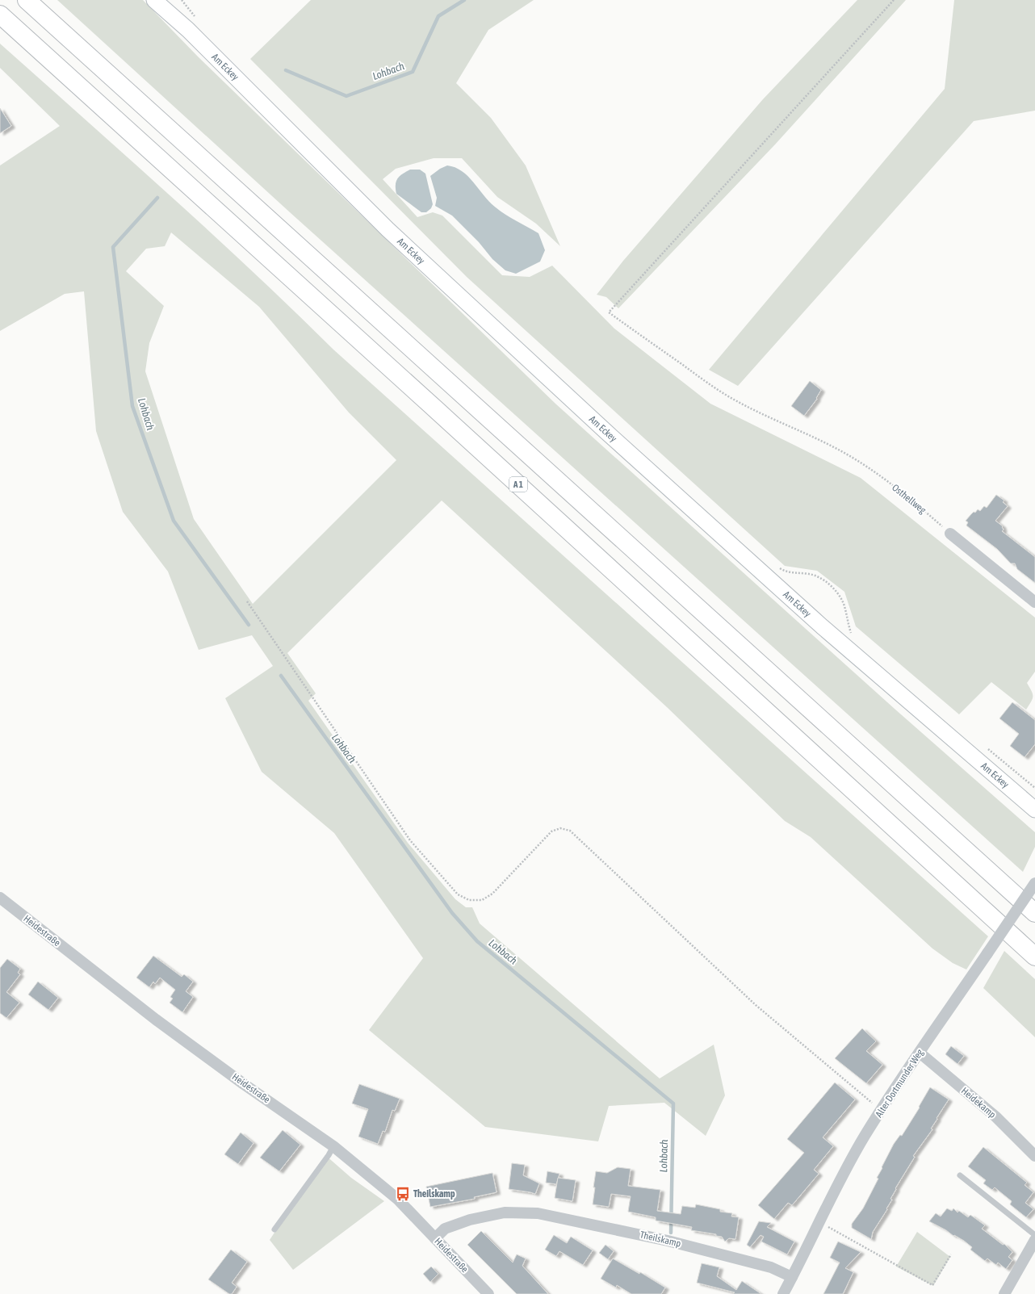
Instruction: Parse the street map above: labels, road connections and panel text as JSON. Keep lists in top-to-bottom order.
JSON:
{
  "streets": {
    "highway": ["A 1"],
    "street": [
      "Am Eckey",
      "Heidestraße",
      "Alter Dortmunder Weg",
      "Heidekamp",
      "Theilskamp"
    ],
    "path": ["Osthellweg"]
  },
  "crossings": [
    ["Heidestraße", "Theilskamp"],
    ["Alter Dortmunder Weg", "Heidekamp"],
    ["Alter Dortmunder Weg", "Theilskamp"]
  ],
  "water": ["Lohbach"],
  "places": {
    "bus stop": ["Theilskamp"]
  }
}
